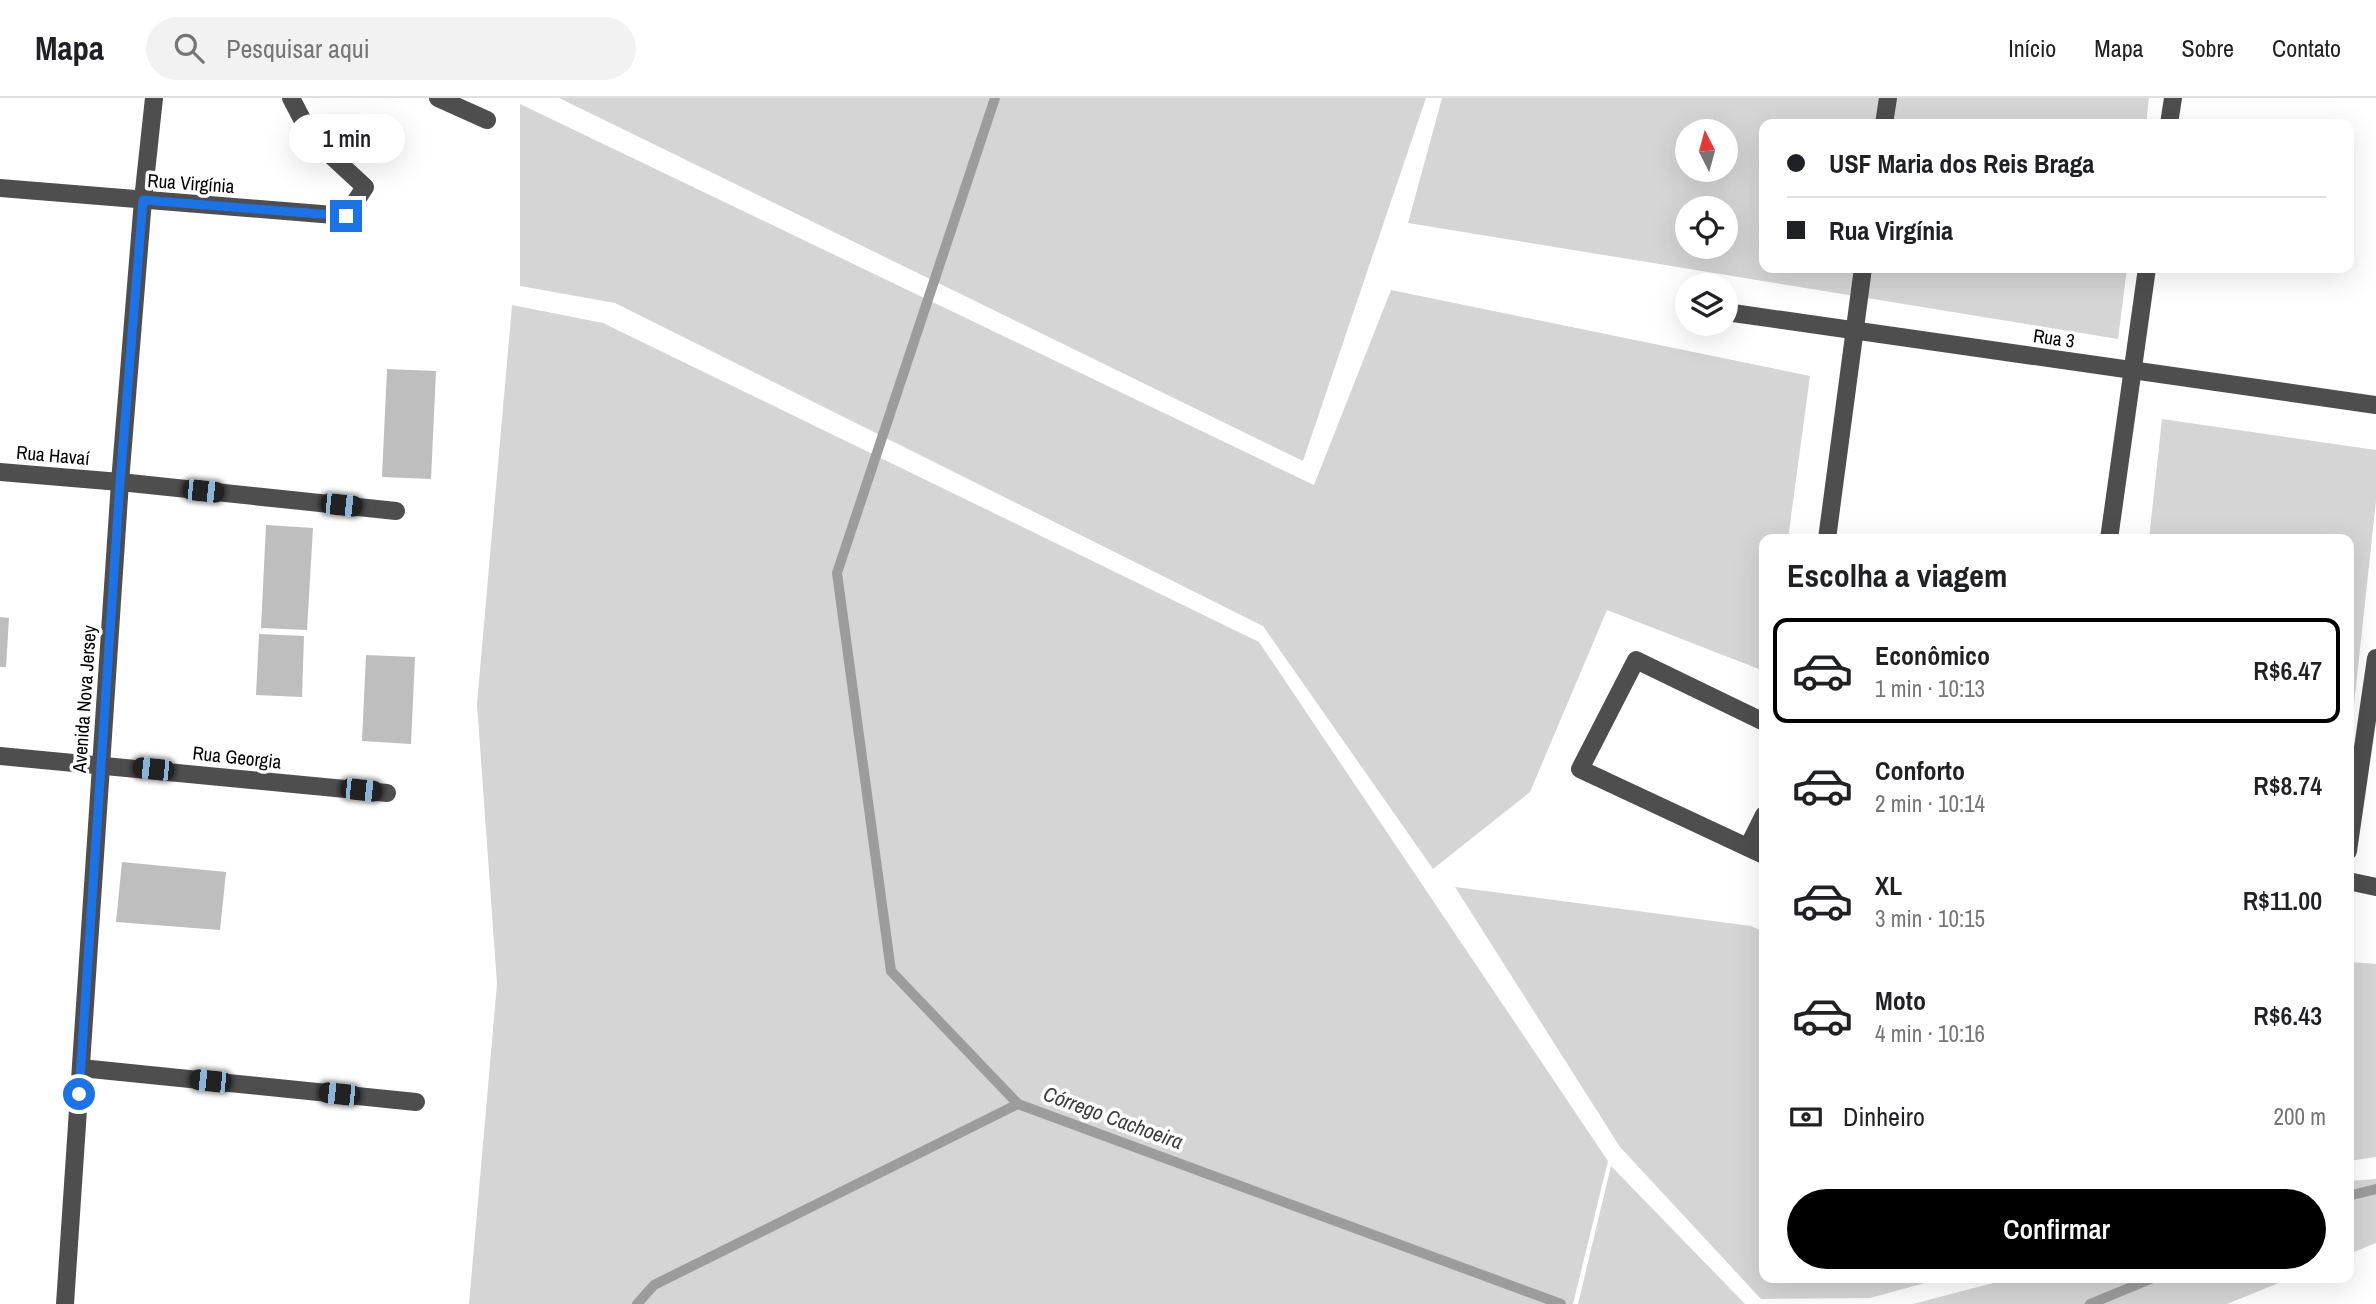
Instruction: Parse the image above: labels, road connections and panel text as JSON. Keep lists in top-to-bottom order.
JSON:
{
  "streets": {
    "street": [
      "Rua Virgínia",
      "Rua 3",
      "Rua Havaí",
      "Avenida Nova Jersey",
      "Rua Georgia"
    ]
  },
  "crossings": [
    ["Rua Virgínia", "Avenida Nova Jersey"],
    ["Rua Havaí", "Avenida Nova Jersey"],
    ["Avenida Nova Jersey", "Rua Georgia"]
  ],
  "water": ["Córrego Cachoeira"],
  "north": "top",
  "page": {
    "header": "Mapa",
    "search": "Pesquisar aqui",
    "nav": [
      "Início",
      "Mapa",
      "Sobre",
      "Contato"
    ],
    "bubble": "1 min",
    "banner": ["USF Maria dos Reis Braga", "Rua Virgínia"],
    "heading": "Escolha a viagem",
    "list": [
      {
        "name": "Econômico",
        "note": "1 min · 10:13",
        "value": "R$6.47"
      },
      {
        "name": "Conforto",
        "note": "2 min · 10:14",
        "value": "R$8.74"
      },
      {
        "name": "XL",
        "note": "3 min · 10:15",
        "value": "R$11.00"
      },
      {
        "name": "Moto",
        "note": "4 min · 10:16",
        "value": "R$6.43"
      }
    ],
    "pay": ["Dinheiro", "200 m"],
    "buttons": "Confirmar"
  }
}
